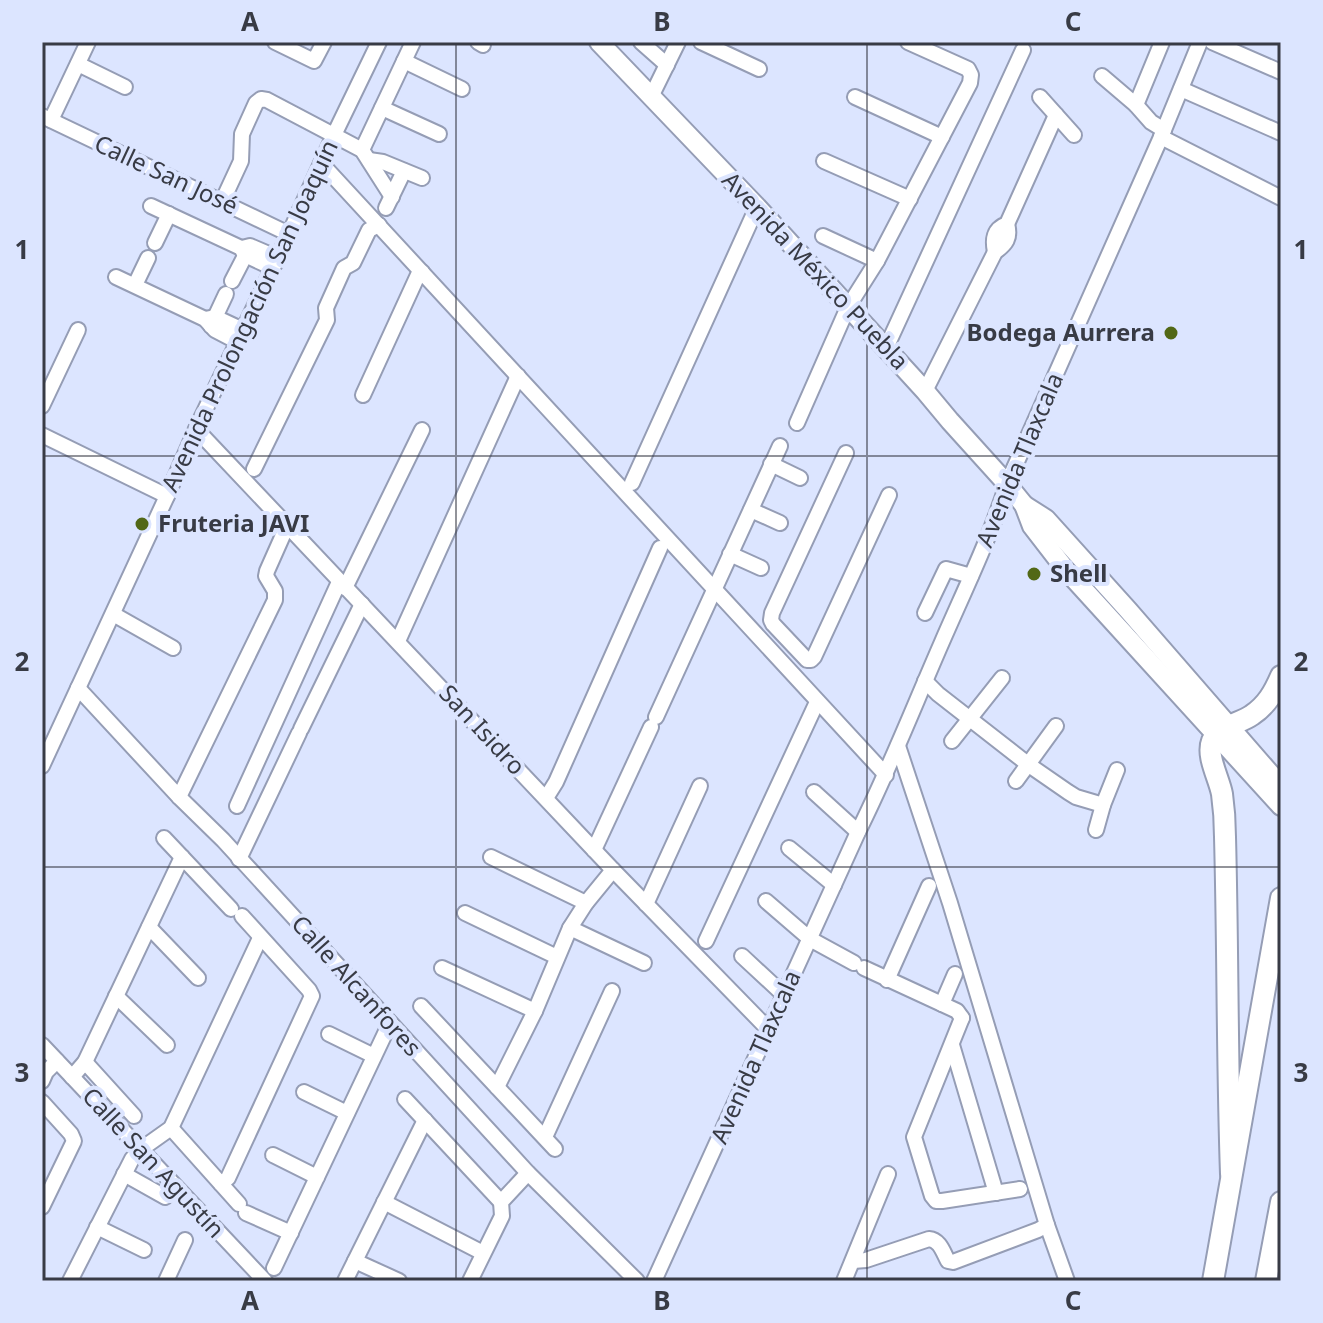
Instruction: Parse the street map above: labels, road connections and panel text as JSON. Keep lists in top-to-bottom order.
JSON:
{
  "streets": {
    "main road": ["Avenida México Puebla"],
    "street": [
      "Calle San José",
      "Avenida Prolongación San Joaquín",
      "Avenida Tlaxcala",
      "San Isidro",
      "Calle Alcanfores",
      "Calle San Agustín"
    ]
  },
  "crossings": [
    ["Calle San José", "Avenida Prolongación San Joaquín"],
    ["Avenida México Puebla", "Avenida Tlaxcala"],
    ["Avenida Prolongación San Joaquín", "San Isidro"],
    ["Avenida Prolongación San Joaquín", "Calle Alcanfores"],
    ["Avenida Tlaxcala", "San Isidro"]
  ],
  "places": ["Bodega Aurrera", "Fruteria JAVI", "Shell"],
  "grid": {
    "columns": ["A", "B", "C"],
    "rows": ["1", "2", "3"]
  }
}
